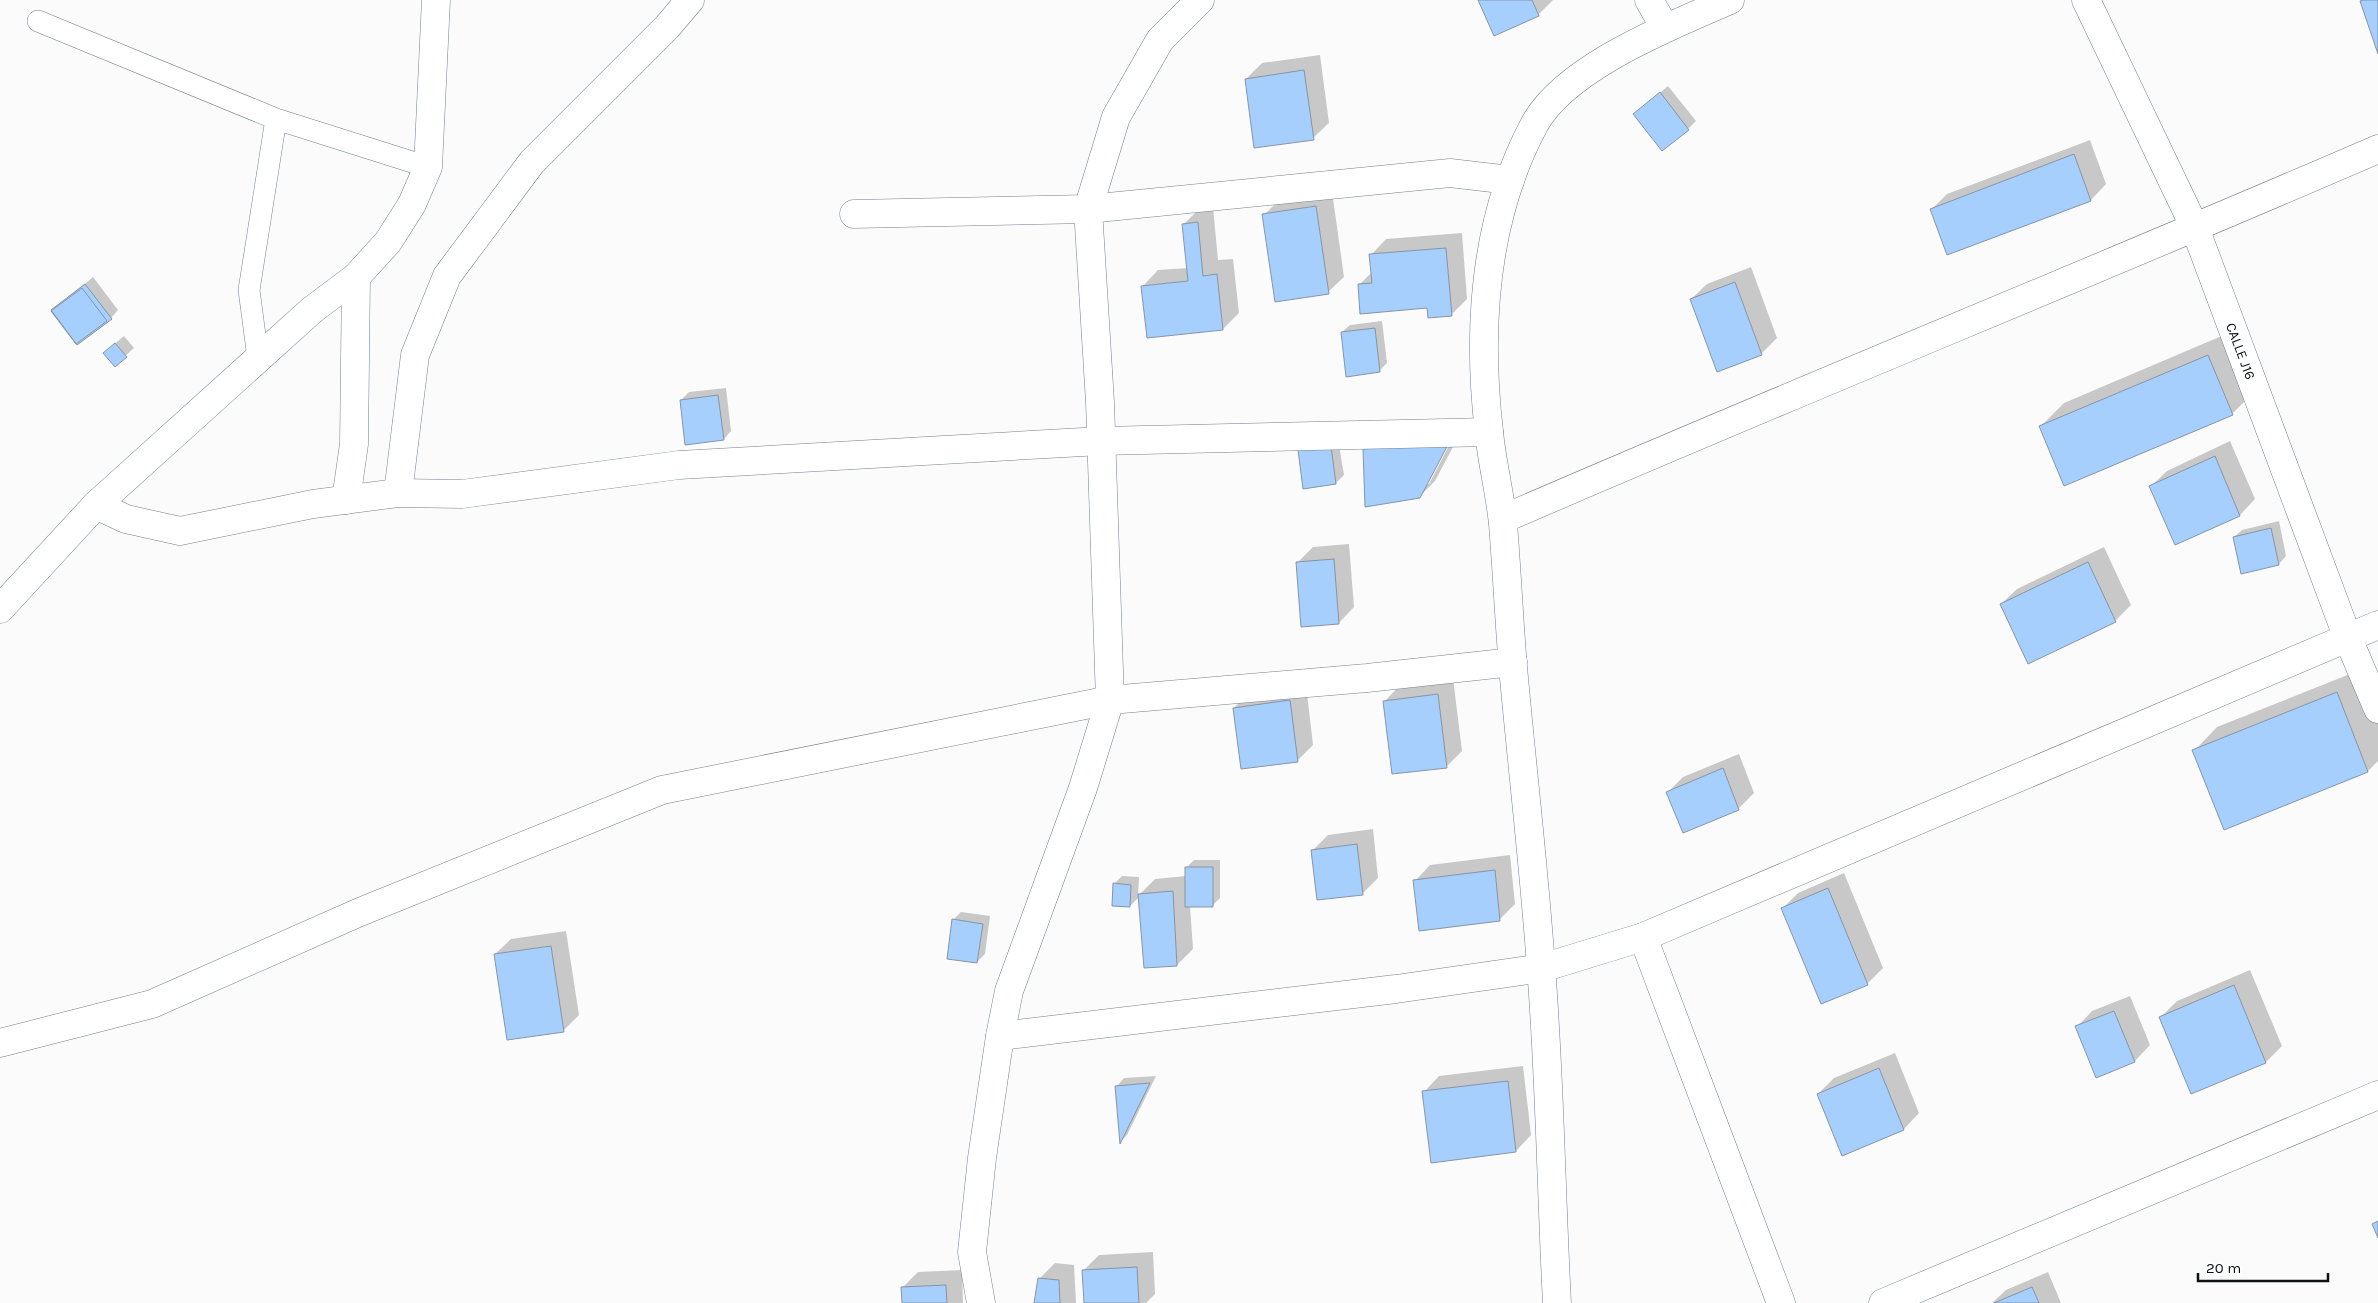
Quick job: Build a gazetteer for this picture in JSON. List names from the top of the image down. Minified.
{"streets":{"street":["CALLE J16"]},"scale_bar":"20 m"}
